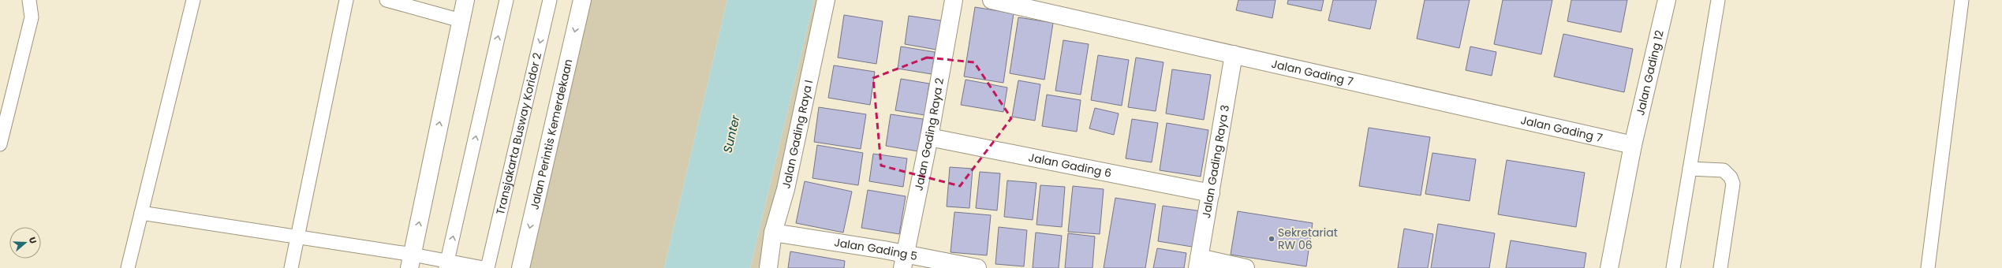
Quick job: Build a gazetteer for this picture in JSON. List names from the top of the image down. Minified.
{"streets":{"main road":["Jalan Gading 7","Jalan Gading 12","Jalan Perintis Kemerdekaan","Jalan Gading Raya I","Jalan Gading Raya 2","Jalan Gading Raya 3","Jalan Gading 6","Jalan Gading 5"],"lane":["Transjakarta Busway Koridor 2"]},"crossings":[["Jalan Gading 7","Jalan Gading 12"],["Jalan Gading 7","Jalan Gading Raya 3"],["Jalan Gading Raya I","Jalan Gading 5"],["Jalan Gading Raya 2","Jalan Gading 6"],["Jalan Gading Raya 2","Jalan Gading 5"],["Jalan Gading Raya 3","Jalan Gading 6"]],"water":["Sunter"],"places":["Sekretariat RW 06"],"north":"right"}
